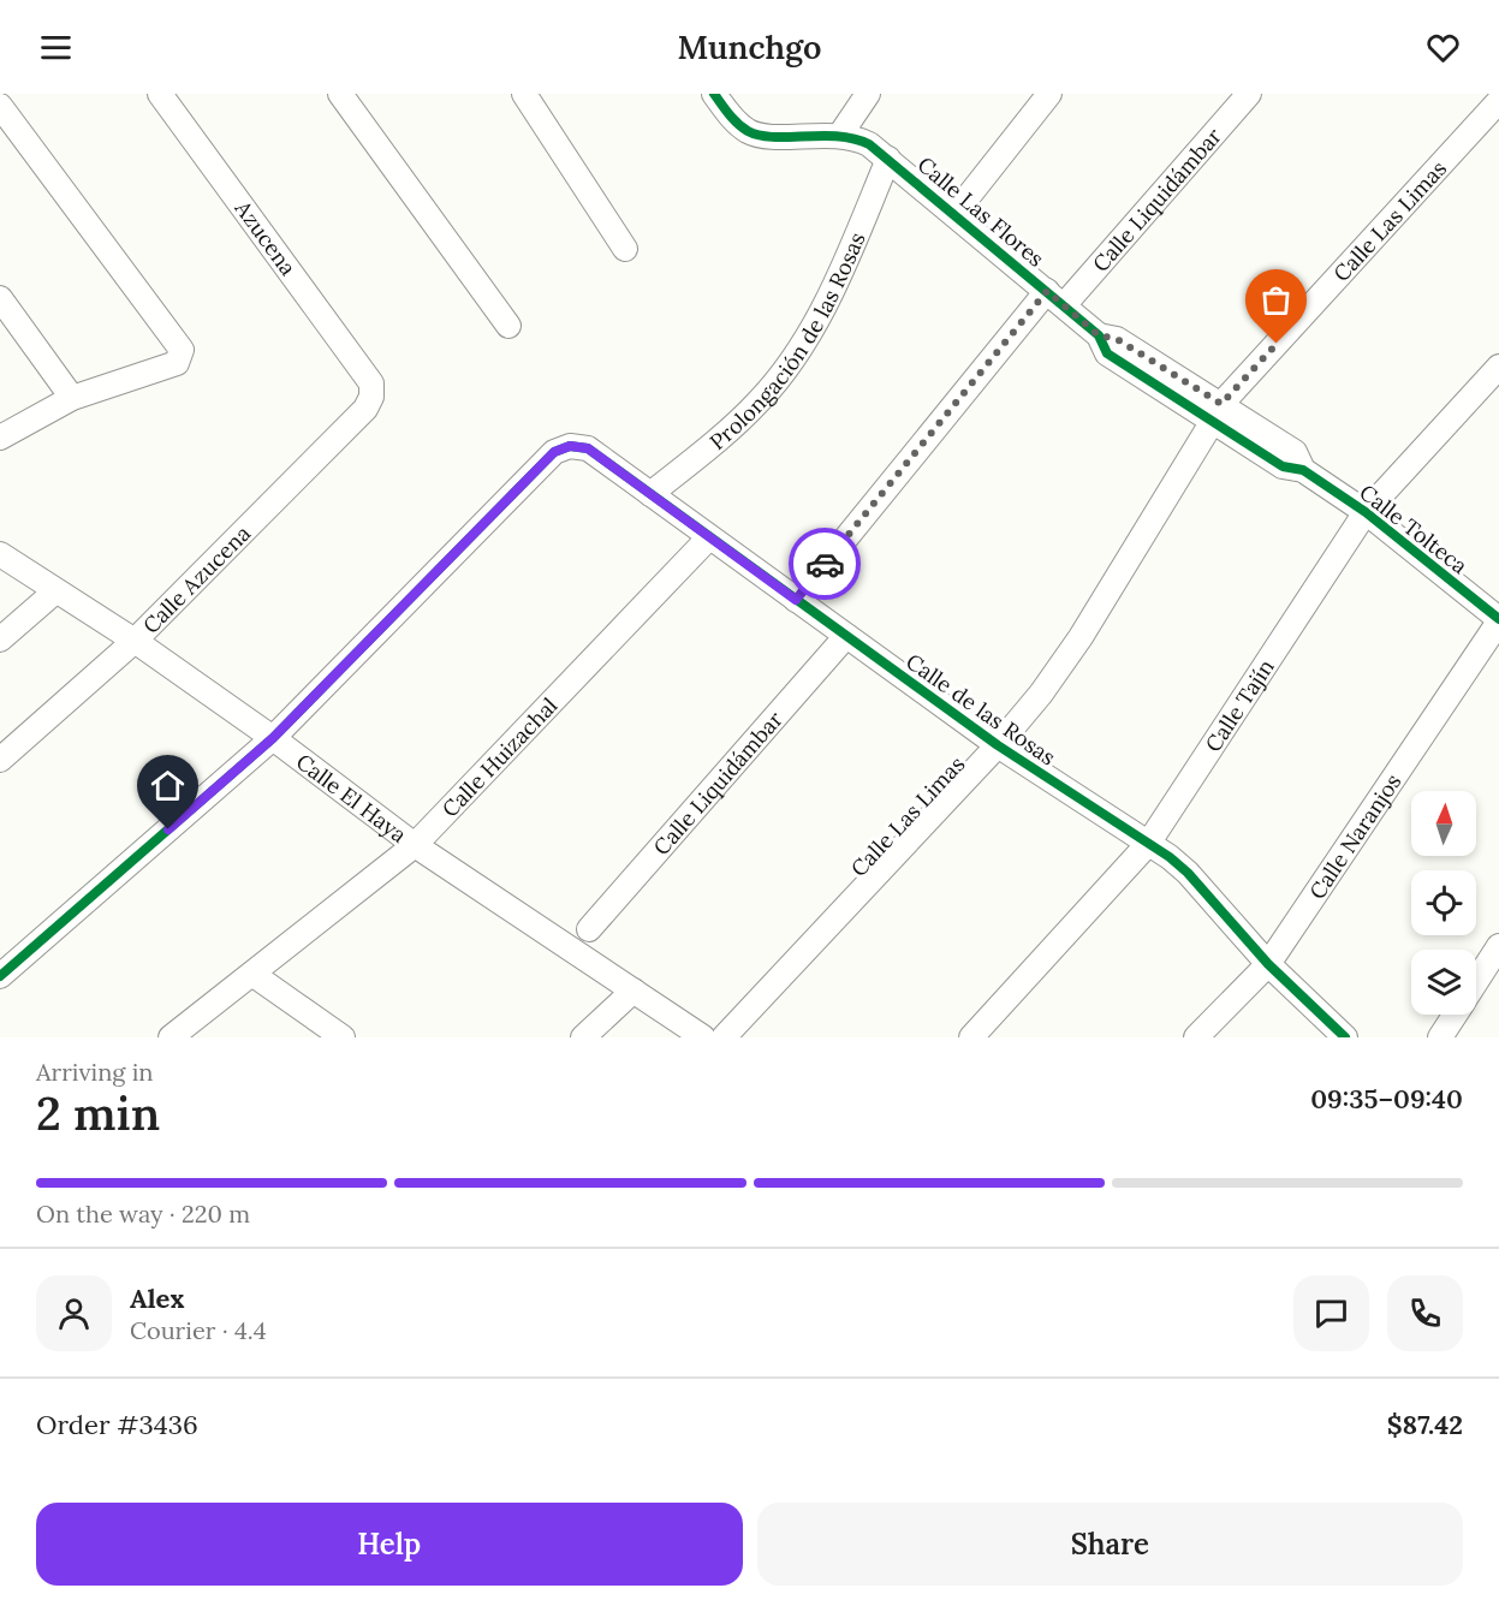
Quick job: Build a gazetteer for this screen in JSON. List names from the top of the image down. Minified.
{"streets":{"street":["Calle Liquidámbar","Calle Las Flores","Calle Las Limas","Azucena","Prolongación de las Rosas","Calle Tolteca","Calle Azucena","Calle Tajín","Calle de las Rosas","Calle Huizachal","Calle El Haya","Calle Naranjos"]},"crossings":[["Calle Liquidámbar","Calle Las Flores"],["Calle Liquidámbar","Calle de las Rosas"],["Calle Las Flores","Calle Las Limas"],["Calle Las Flores","Prolongación de las Rosas"],["Calle Las Flores","Calle Tolteca"],["Calle Las Limas","Calle de las Rosas"],["Azucena","Calle Azucena"],["Prolongación de las Rosas","Calle de las Rosas"],["Calle Tolteca","Calle Tajín"],["Calle Tolteca","Calle Naranjos"],["Calle Azucena","Calle El Haya"],["Calle Tajín","Calle de las Rosas"],["Calle de las Rosas","Calle Huizachal"],["Calle de las Rosas","Calle El Haya"],["Calle de las Rosas","Calle Naranjos"],["Calle Huizachal","Calle El Haya"]],"north":"top","page":{"header":"Munchgo","heading":["2 min","Arriving in","09:35–09:40"],"panel":["Alex","Courier · 4.4","Order #3436","$87.42"],"bar":"On the way · 220 m","buttons":["Help","Share"]}}
